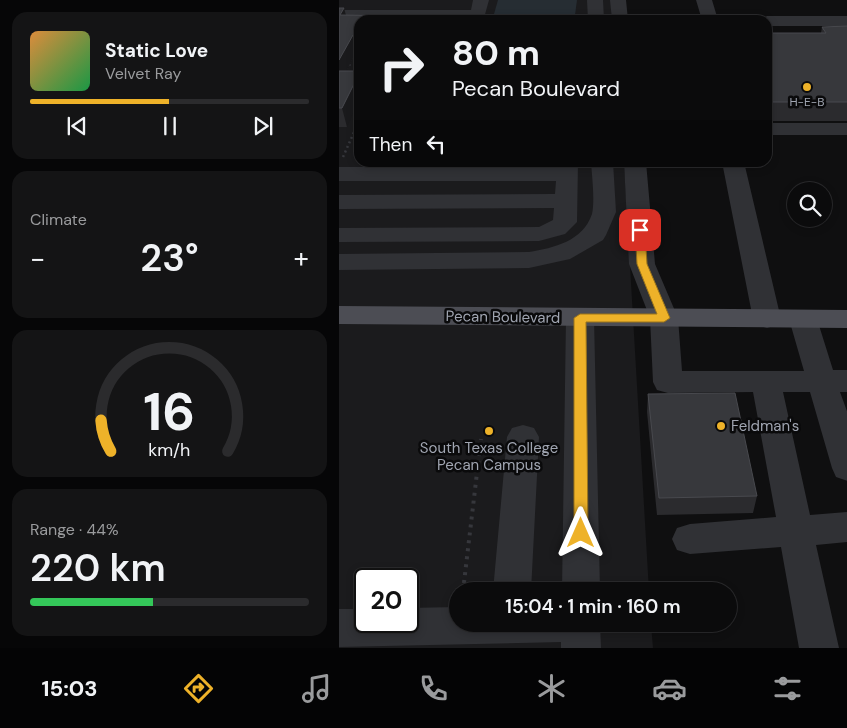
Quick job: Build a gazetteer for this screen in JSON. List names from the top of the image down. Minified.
{"streets":{"main road":["Pecan Boulevard"]},"places":["H-E-B","Feldman's","South Texas College Pecan Campus"],"page":{"turn":["80 m","Pecan Boulevard"],"song":["Static Love","Velvet Ray"],"then":"Then","tile":["Climate",["Range · 44%","220 km"]],"heat":["−","23°","+"],"limit":"20","trip":"15:04 · 1 min · 160 m","tabs":"15:03","gauge":["16","km/h"]}}
